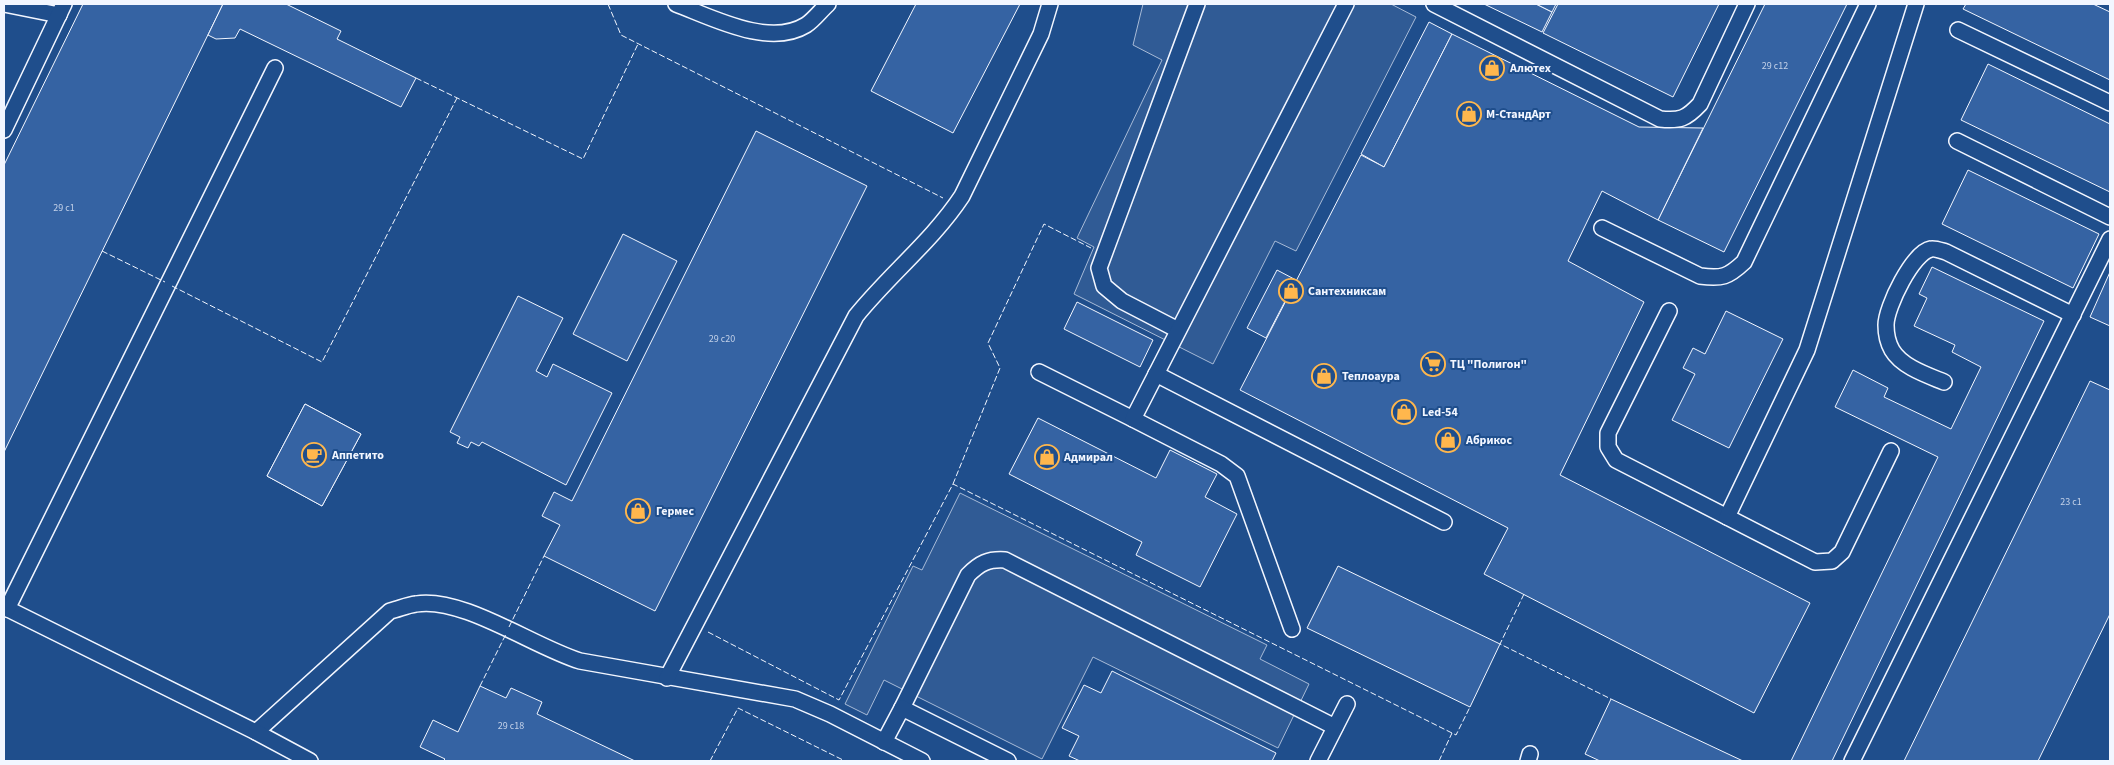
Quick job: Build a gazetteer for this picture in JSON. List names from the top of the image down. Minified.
{"places":{"shop":["Алютех","М-СтандАрт","Сантехниксам","Теплоаура","Led-54","Абрикос","Адмирал","Гермес"],"supermarket":["ТЦ \"Полигон\""],"cafe":["Аппетито"]},"house_numbers":["29 с12","29 с1","29 с20","23 с1","29 с18"]}
